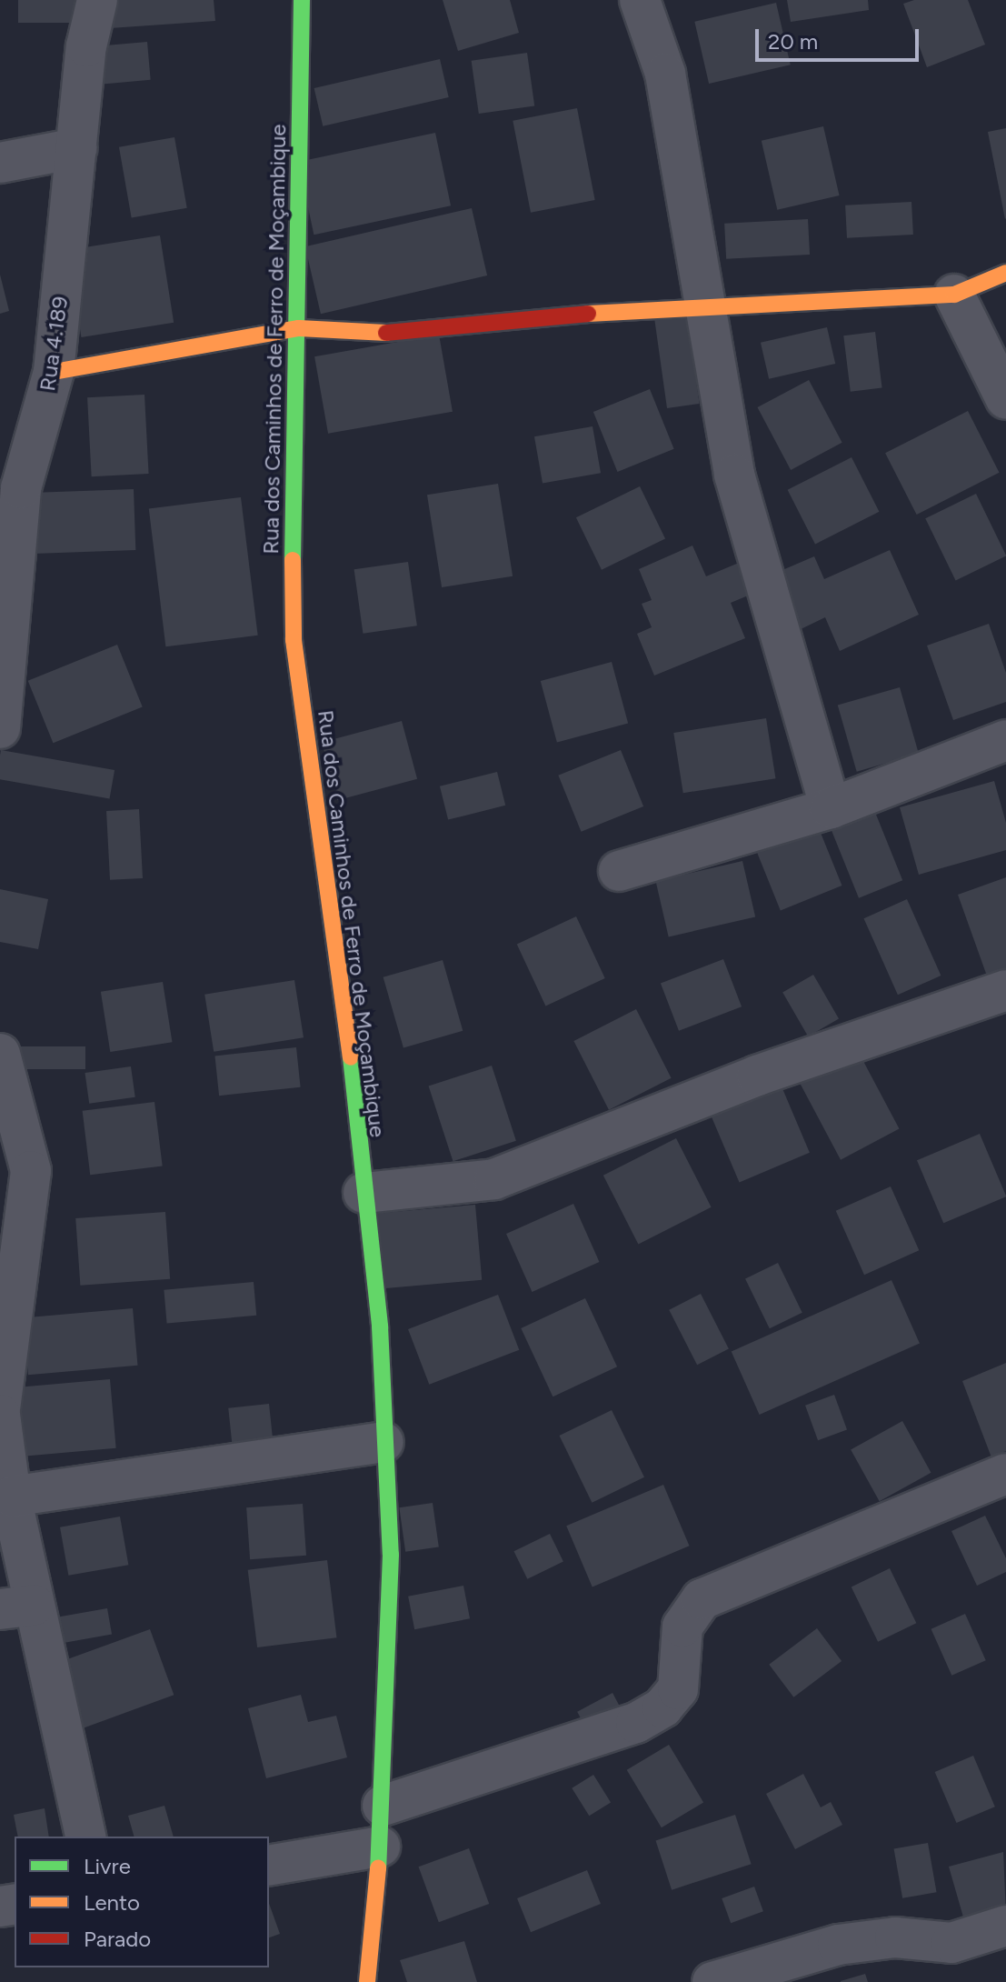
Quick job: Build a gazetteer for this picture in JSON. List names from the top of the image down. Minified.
{"streets":{"street":["Rua dos Caminhos de Ferro de Moçambique","Rua 4.189"]},"legend":["Livre","Lento","Parado"],"scale_bar":"20 m"}
